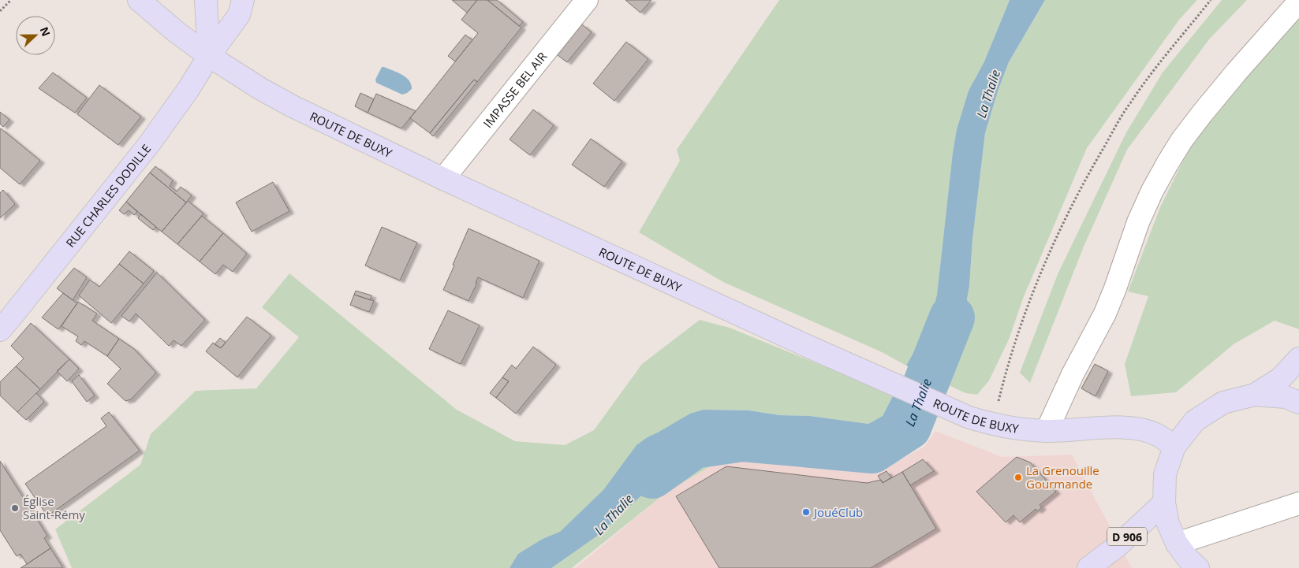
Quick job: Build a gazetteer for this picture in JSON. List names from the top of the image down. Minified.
{"streets":{"main road":["ROUTE DE BUXY","RUE CHARLES DODILLE","D 906"],"street":["IMPASSE BEL AIR"]},"crossings":[["IMPASSE BEL AIR","ROUTE DE BUXY"],["ROUTE DE BUXY","RUE CHARLES DODILLE"]],"water":["La Thalie"],"places":["La Grenouille Gourmande","Église Saint-Rémy","JouéClub"],"north":"right"}
